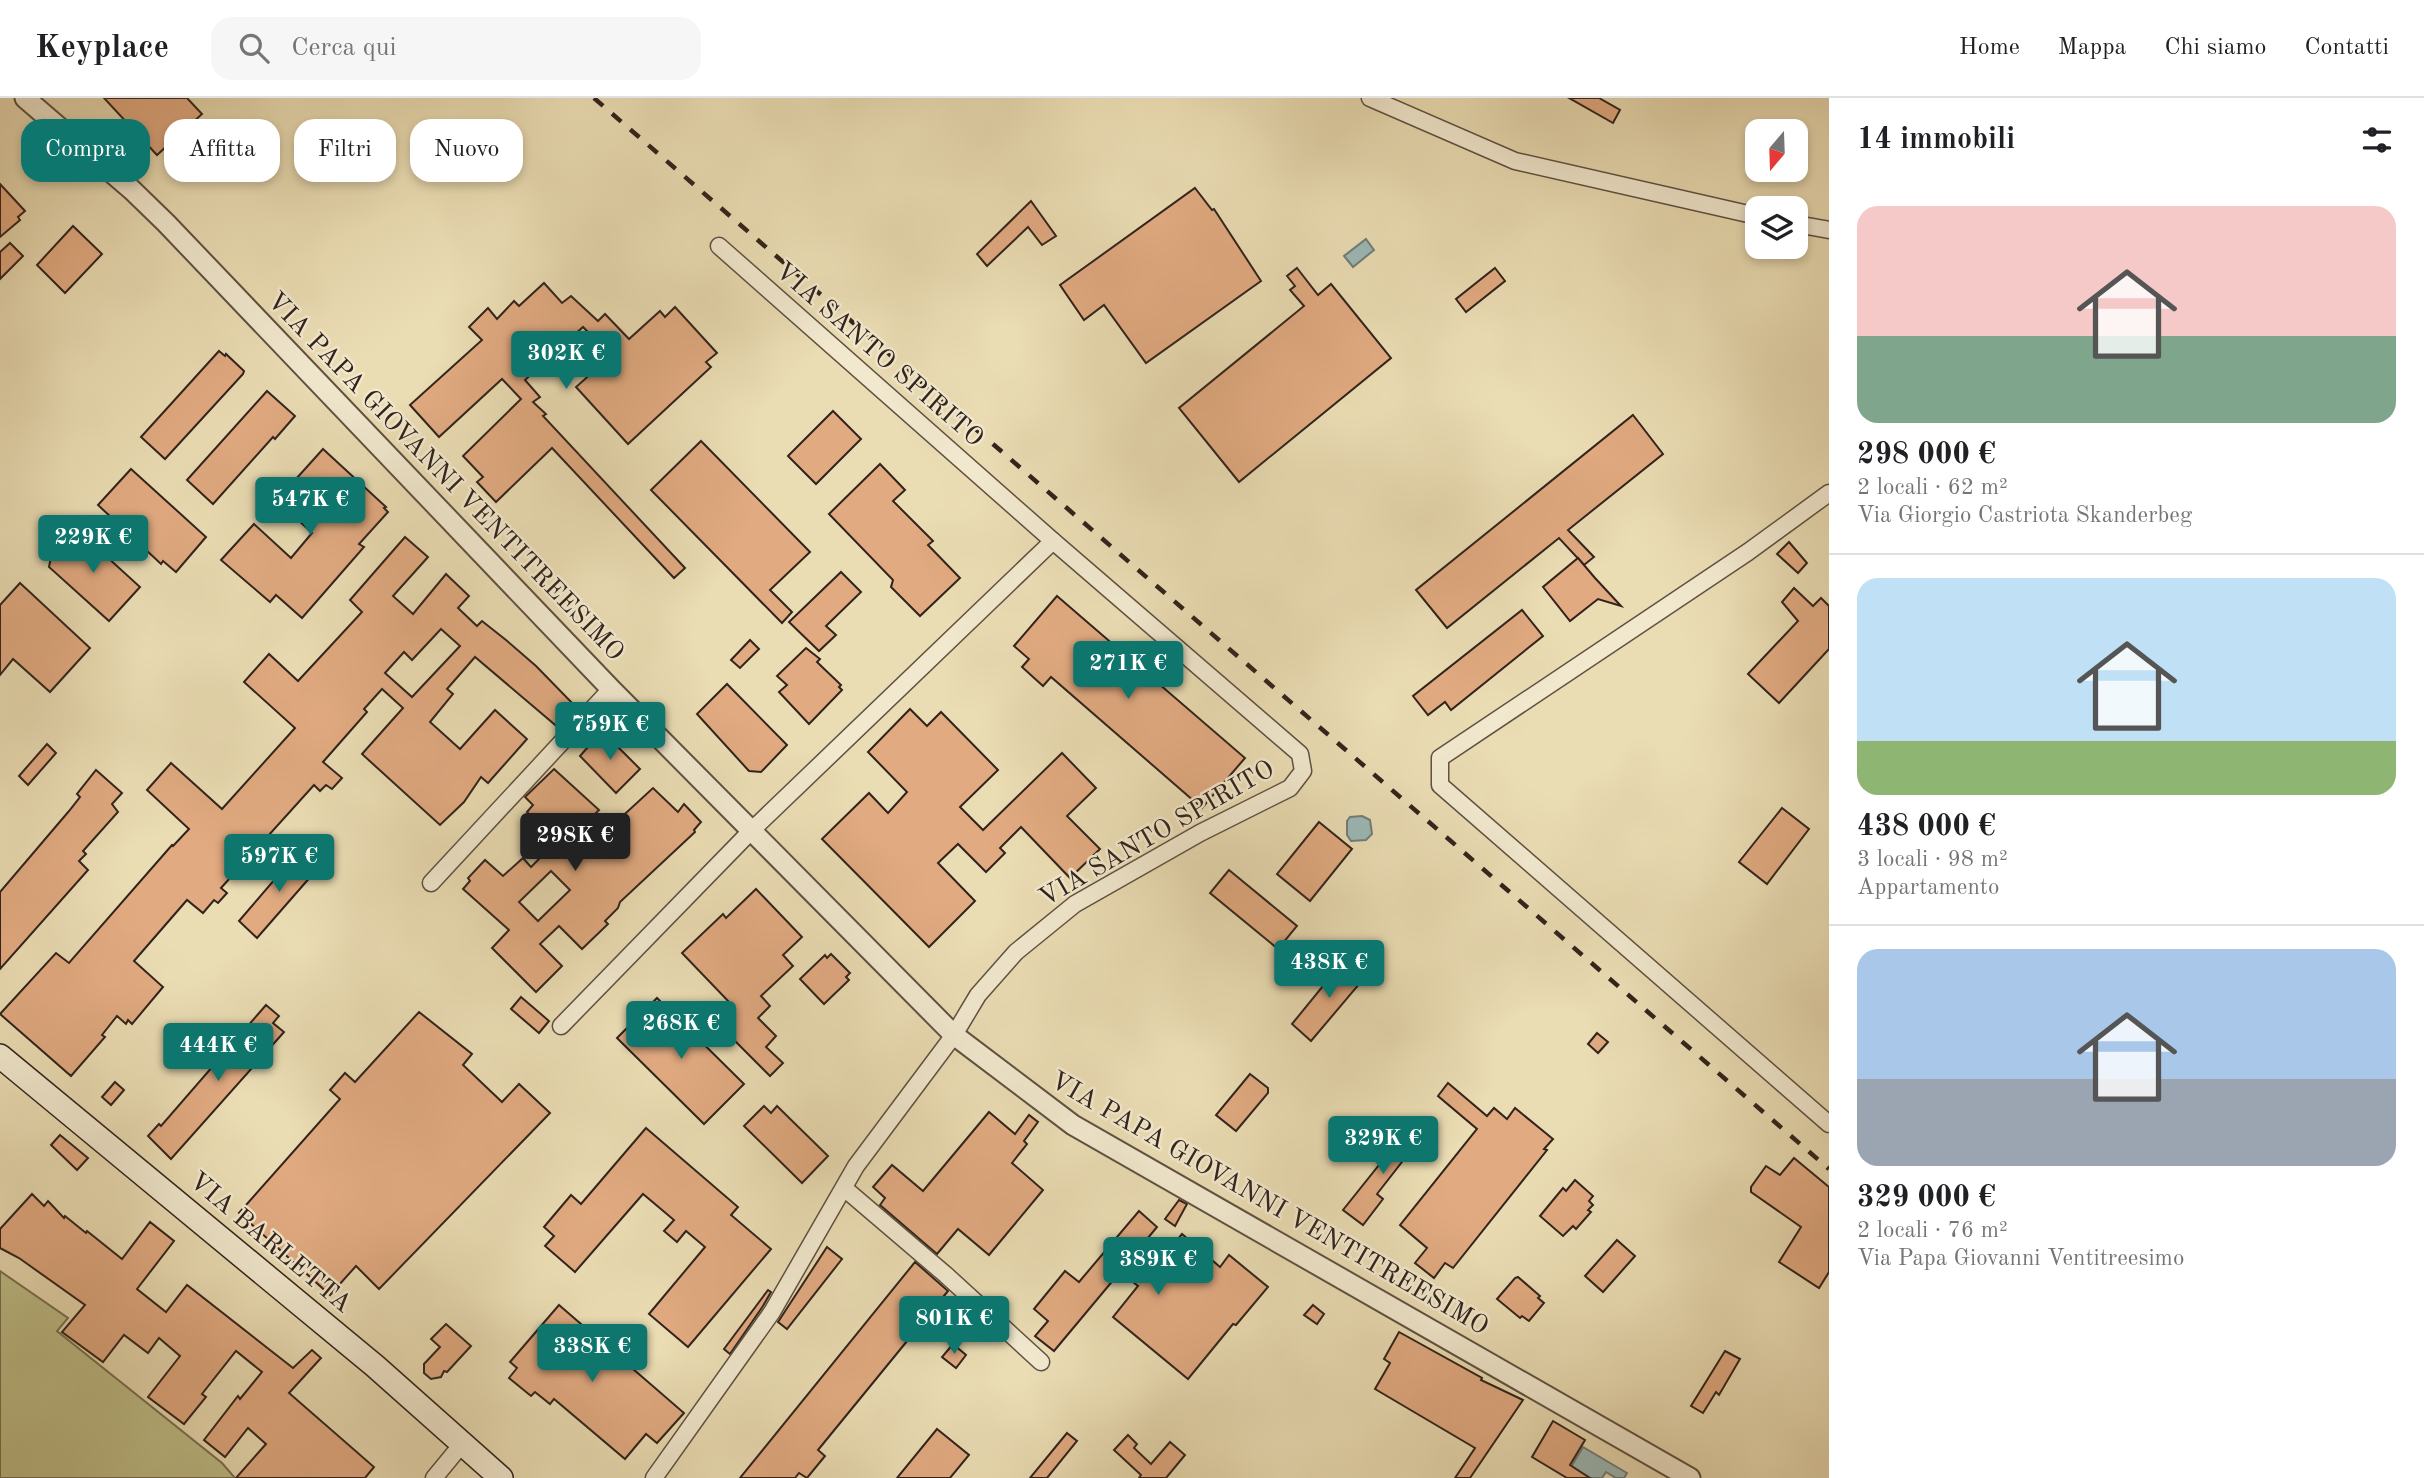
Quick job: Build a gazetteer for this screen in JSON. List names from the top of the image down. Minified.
{"streets":{"main road":["VIA BARLETTA"],"street":["VIA SANTO SPIRITO","VIA PAPA GIOVANNI VENTITREESIMO"]},"crossings":[["VIA SANTO SPIRITO","VIA PAPA GIOVANNI VENTITREESIMO"]],"north":"bottom","page":{"header":"Keyplace","search":"Cerca qui","nav":["Home","Mappa","Chi siamo","Contatti"],"heading":"14 immobili","chip":["Compra","Affitta","Filtri","Nuovo"],"list":[{"name":"298 000 €","note":"2 locali · 62 m² · Via Giorgio Castriota Skanderbeg"},{"name":"438 000 €","note":"3 locali · 98 m² · Appartamento"},{"name":"329 000 €","note":"2 locali · 76 m² · Via Papa Giovanni Ventitreesimo"}],"price":["302K €","547K €","229K €","271K €","759K €","298K €","597K €","438K €","268K €","444K €","329K €","389K €","801K €","338K €"]}}
